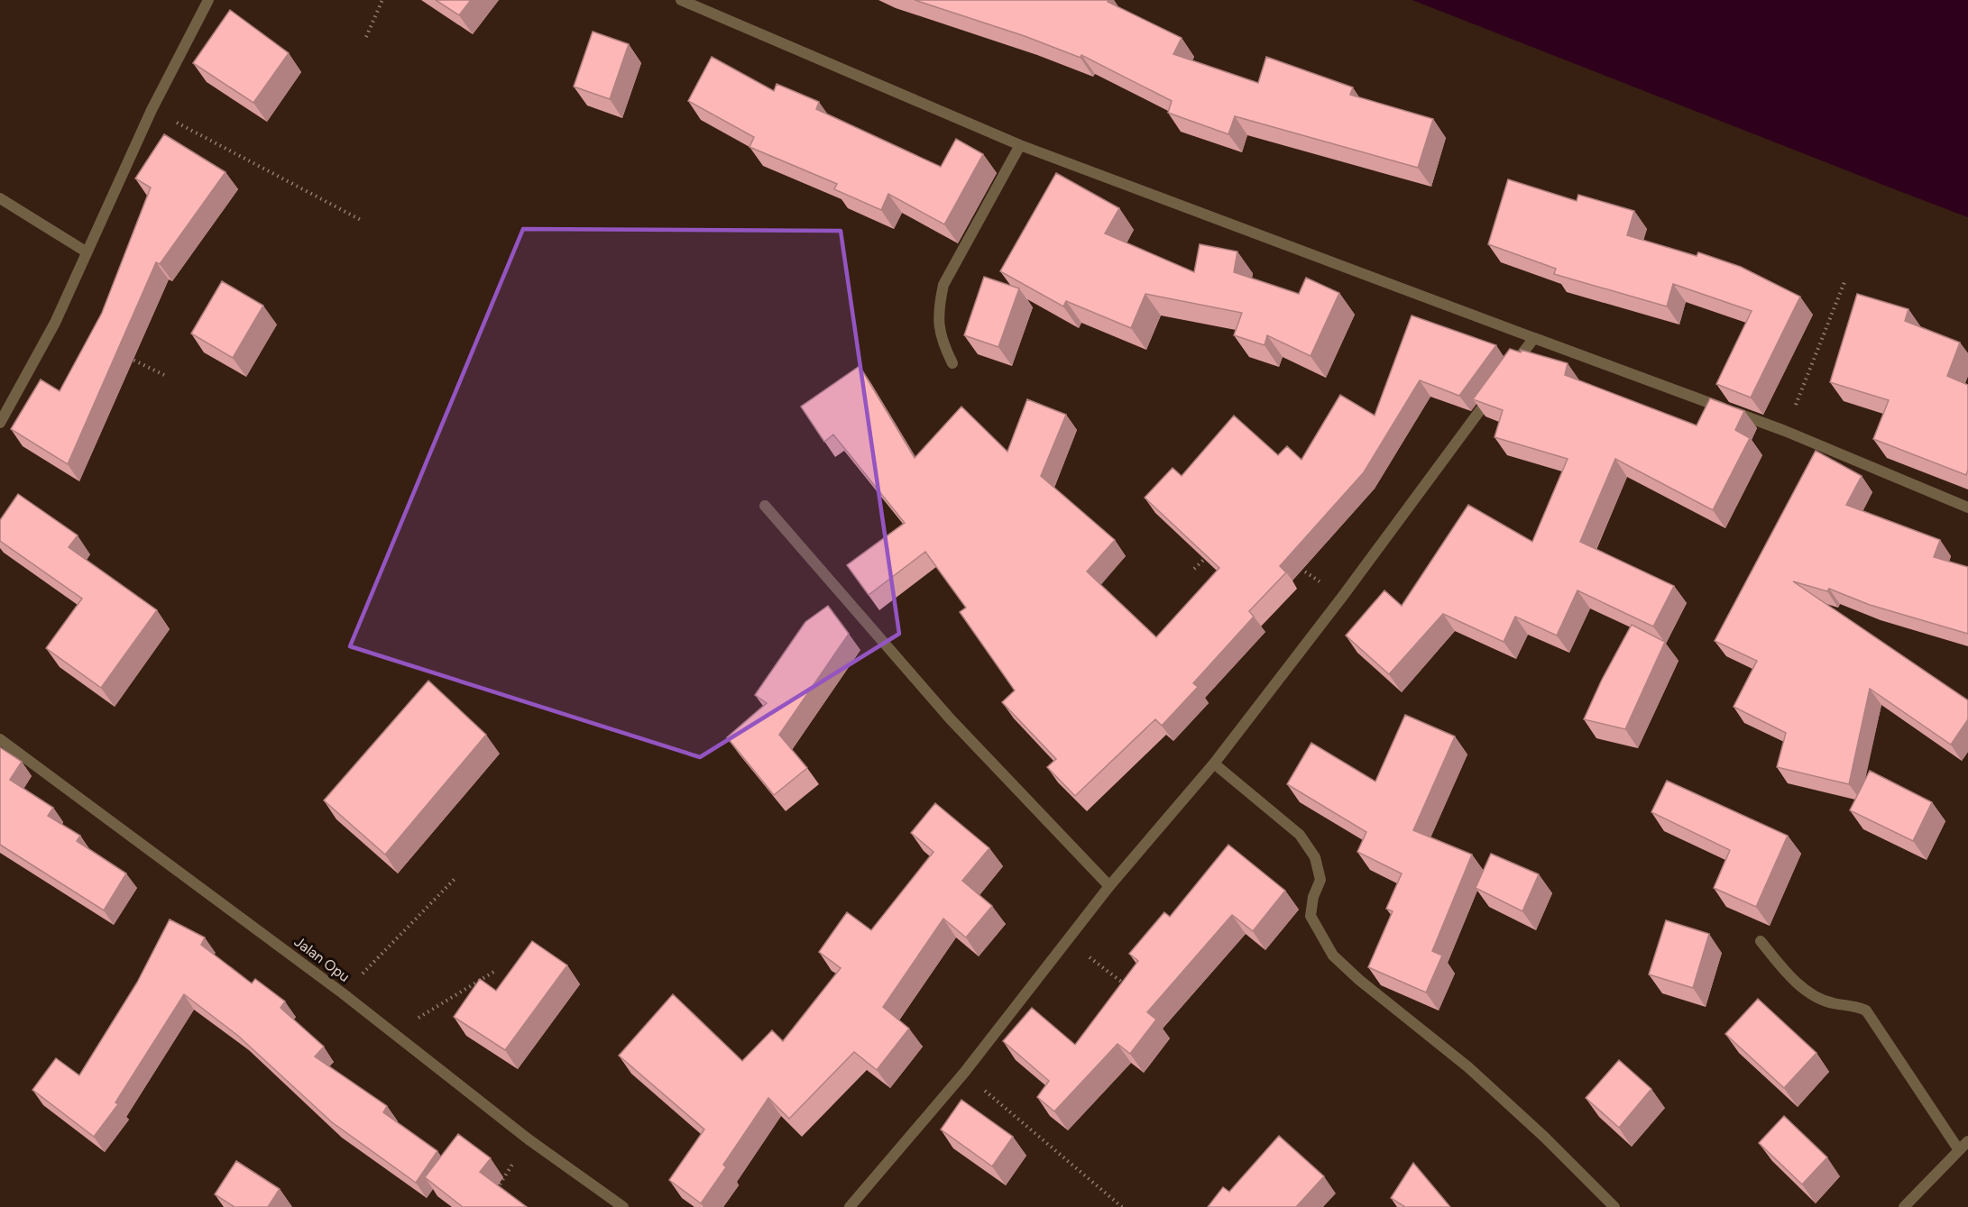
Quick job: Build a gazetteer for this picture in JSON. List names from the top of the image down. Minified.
{"streets":{"street":["Jalan Opu"]}}
